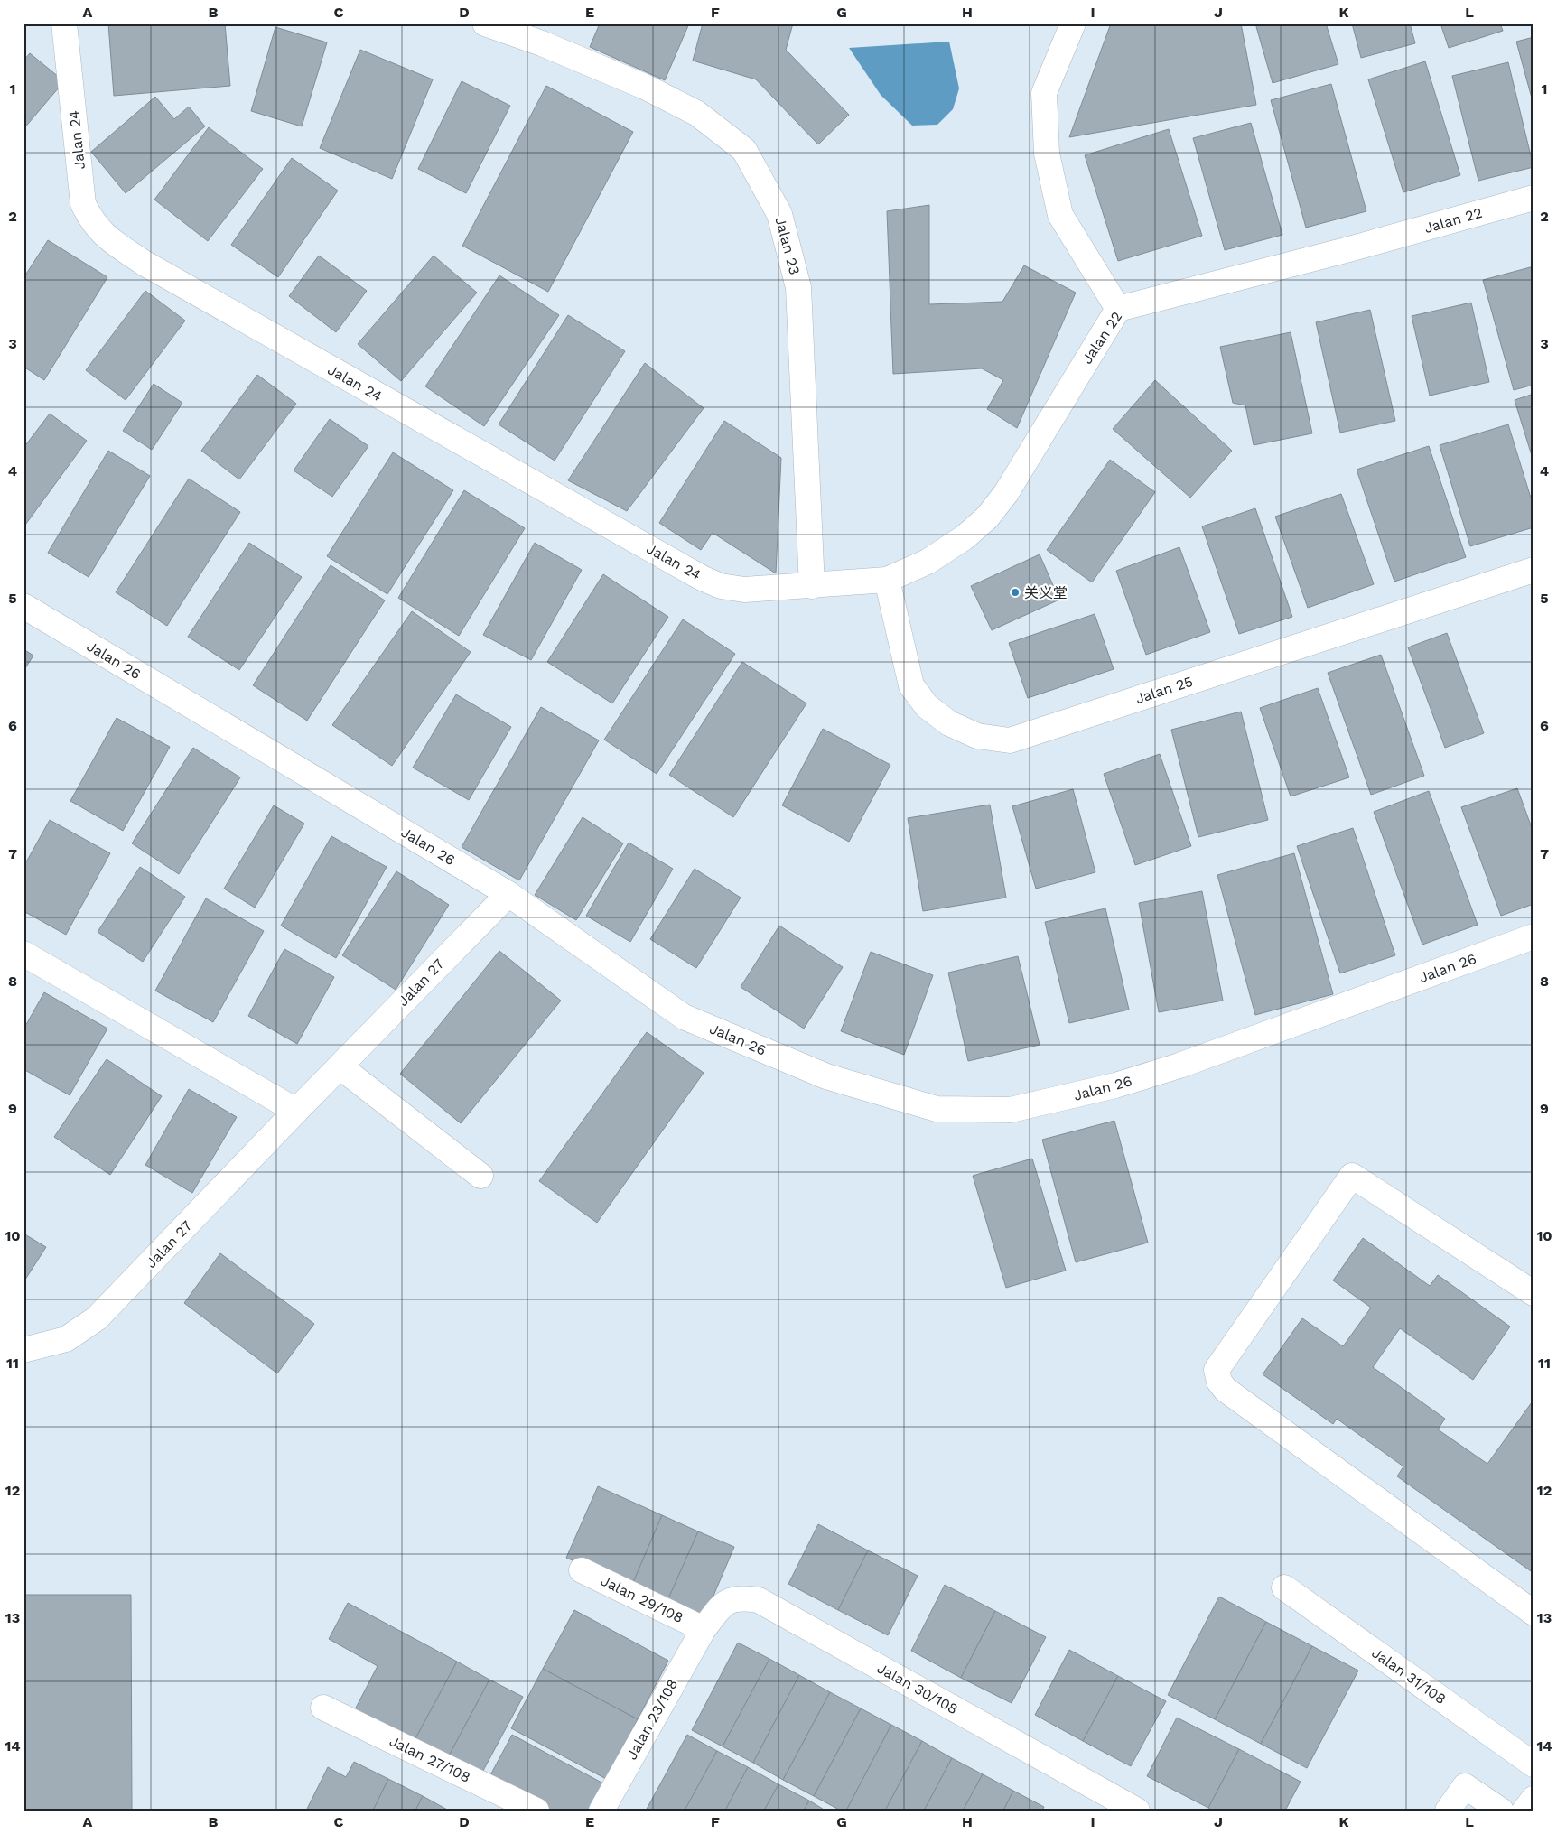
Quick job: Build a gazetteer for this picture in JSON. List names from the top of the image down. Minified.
{"streets":{"street":["Jalan 24","Jalan 22","Jalan 23","Jalan 26","Jalan 25","Jalan 27","Jalan 29/108","Jalan 31/108","Jalan 30/108","Jalan 23/108","Jalan 27/108"]},"crossings":[["Jalan 24","Jalan 22"],["Jalan 24","Jalan 23"],["Jalan 22","Jalan 23"],["Jalan 22","Jalan 25"],["Jalan 26","Jalan 27"],["Jalan 29/108","Jalan 30/108"],["Jalan 29/108","Jalan 23/108"],["Jalan 30/108","Jalan 23/108"]],"places":["关义堂"],"grid":{"columns":["A","B","C","D","E","F","G","H","I","J","K","L"],"rows":["1","2","3","4","5","6","7","8","9","10","11","12","13","14"]}}
